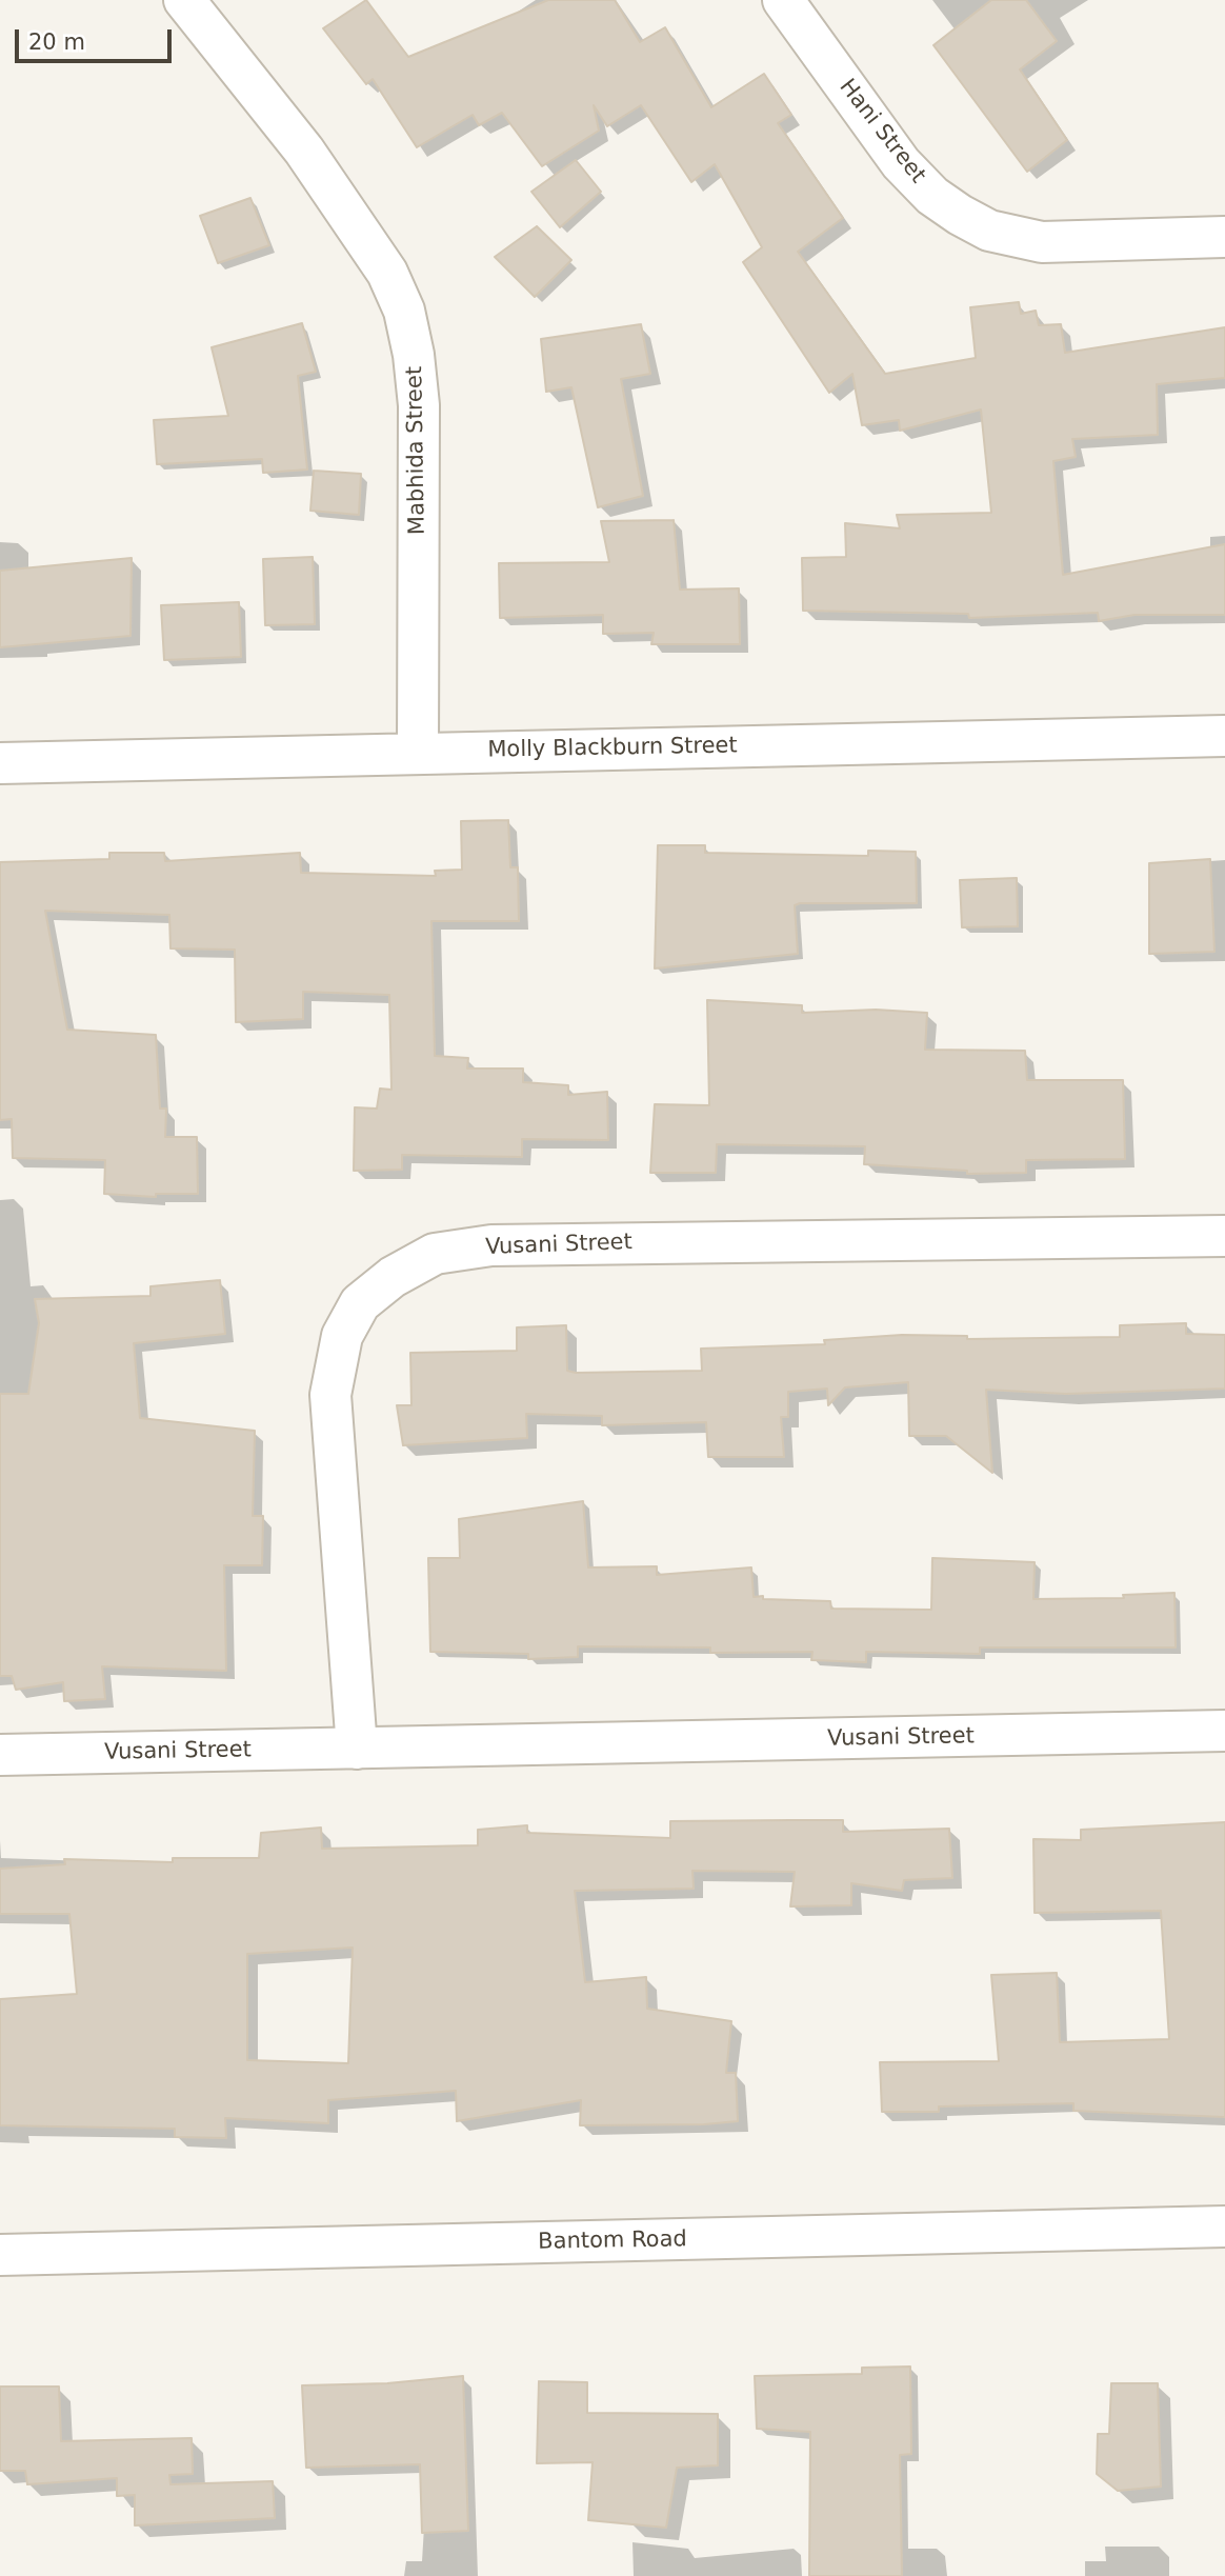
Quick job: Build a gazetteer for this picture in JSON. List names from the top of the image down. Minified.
{"streets":{"street":["Hani Street","Mabhida Street","Molly Blackburn Street","Vusani Street","Bantom Road"]},"crossings":[["Mabhida Street","Molly Blackburn Street"]],"scale_bar":"20 m"}
